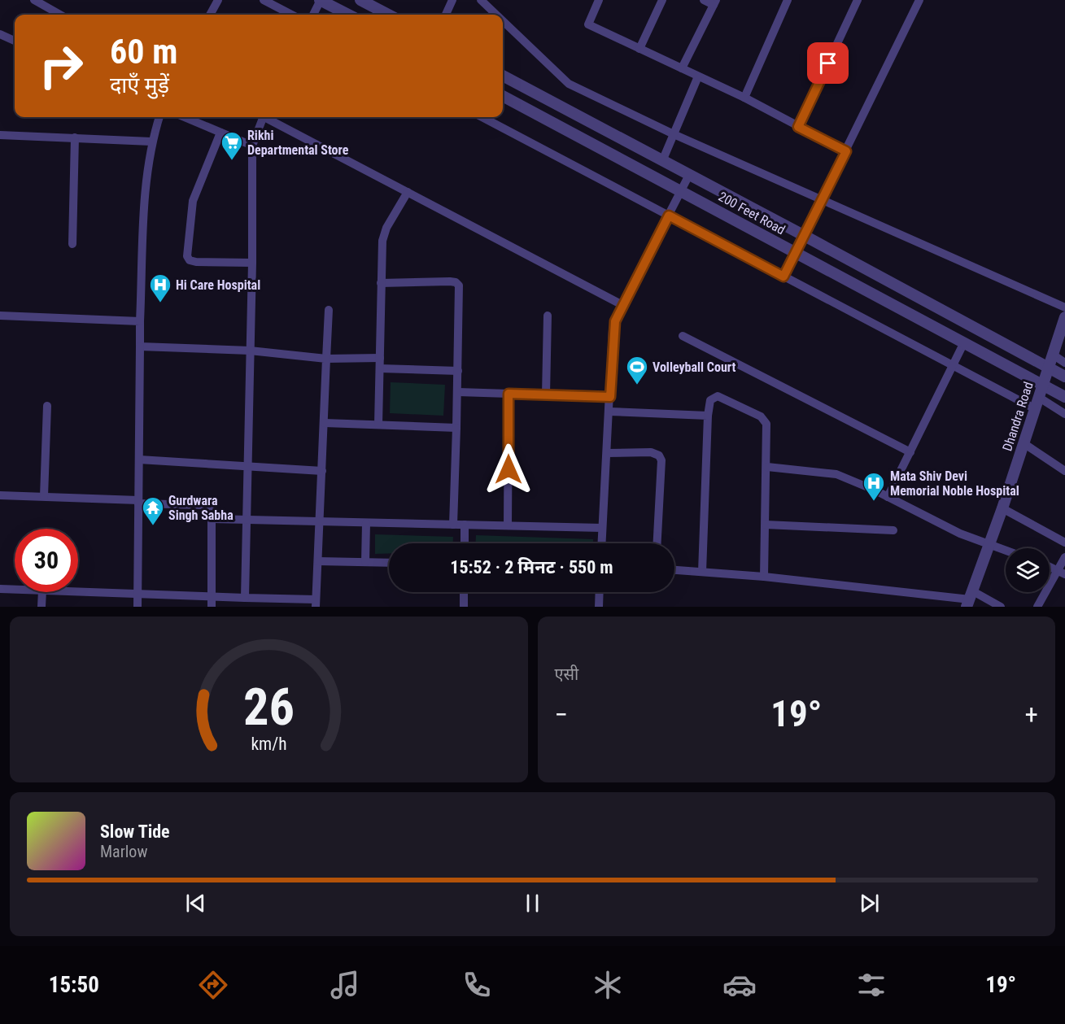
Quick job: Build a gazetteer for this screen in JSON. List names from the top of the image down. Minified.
{"streets":{"street":["200 Feet Road","Dhandra Road"]},"crossings":[["200 Feet Road","Dhandra Road"]],"places":{"supermarket":["Rikhi Departmental Store"],"hospital":["Hi Care Hospital","Mata Shiv Devi Memorial Noble Hospital"],"sports":["Volleyball Court"],"temple":["Gurdwara Singh Sabha"]},"page":{"turn":["60 m","दाएँ मुड़ें"],"limit":"30","trip":"15:52 · 2 मिनट · 550 m","tile":"एसी","heat":["−","19°","+"],"song":["Slow Tide","Marlow"],"tabs":["15:50","19°"],"gauge":["26","km/h"]}}
